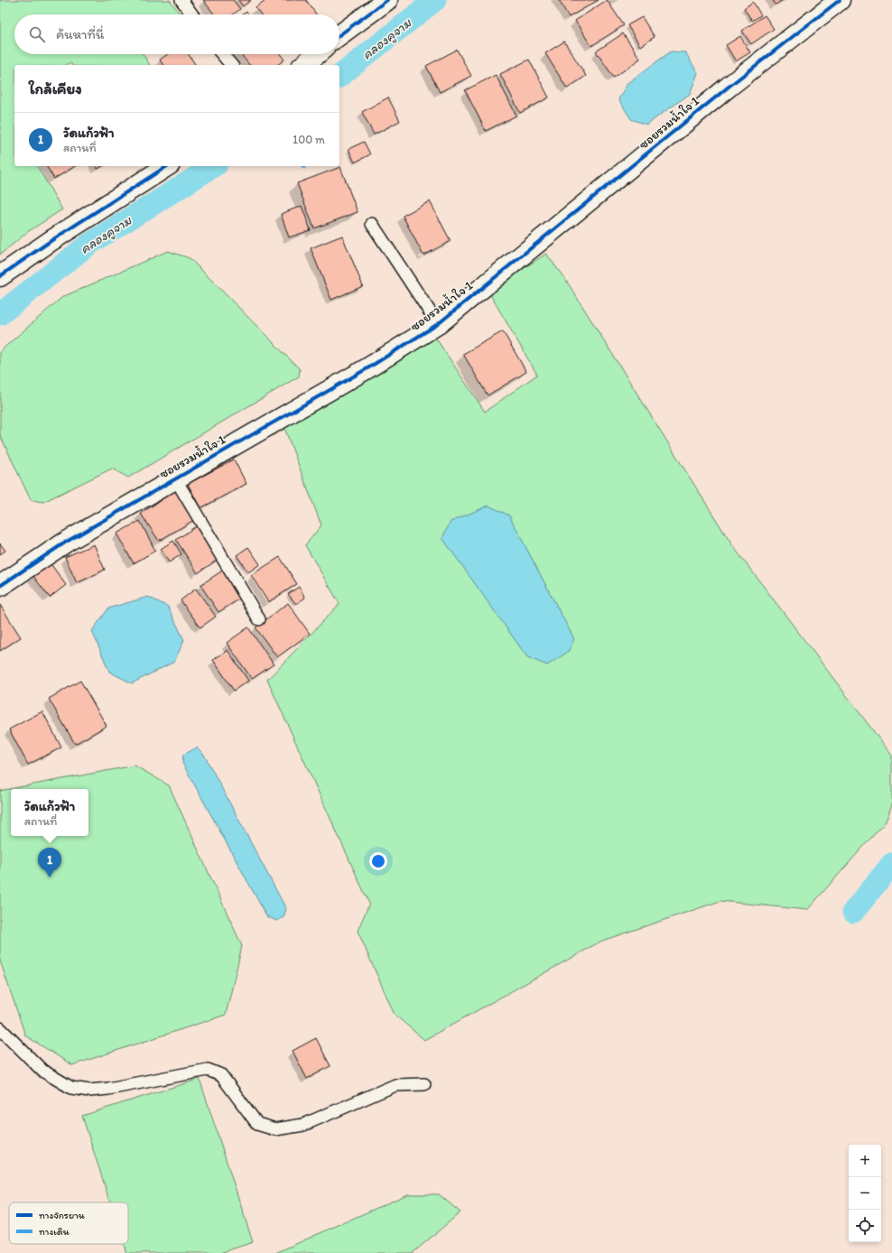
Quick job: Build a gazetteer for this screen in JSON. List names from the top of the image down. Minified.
{"streets":{"street":["ซอยรวมน้ำใจ 1"]},"water":["คลองคูจาม"],"legend":["ทางจักรยาน","ทางเดิน"],"page":{"search":"ค้นหาที่นี่","heading":"ใกล้เคียง","list":[{"mark":"1","name":"วัดแก้วฟ้า","note":"สถานที่","value":"100 m"}],"popup":["วัดแก้วฟ้า","สถานที่"],"pins":"1","map_buttons":["+","−"]}}
